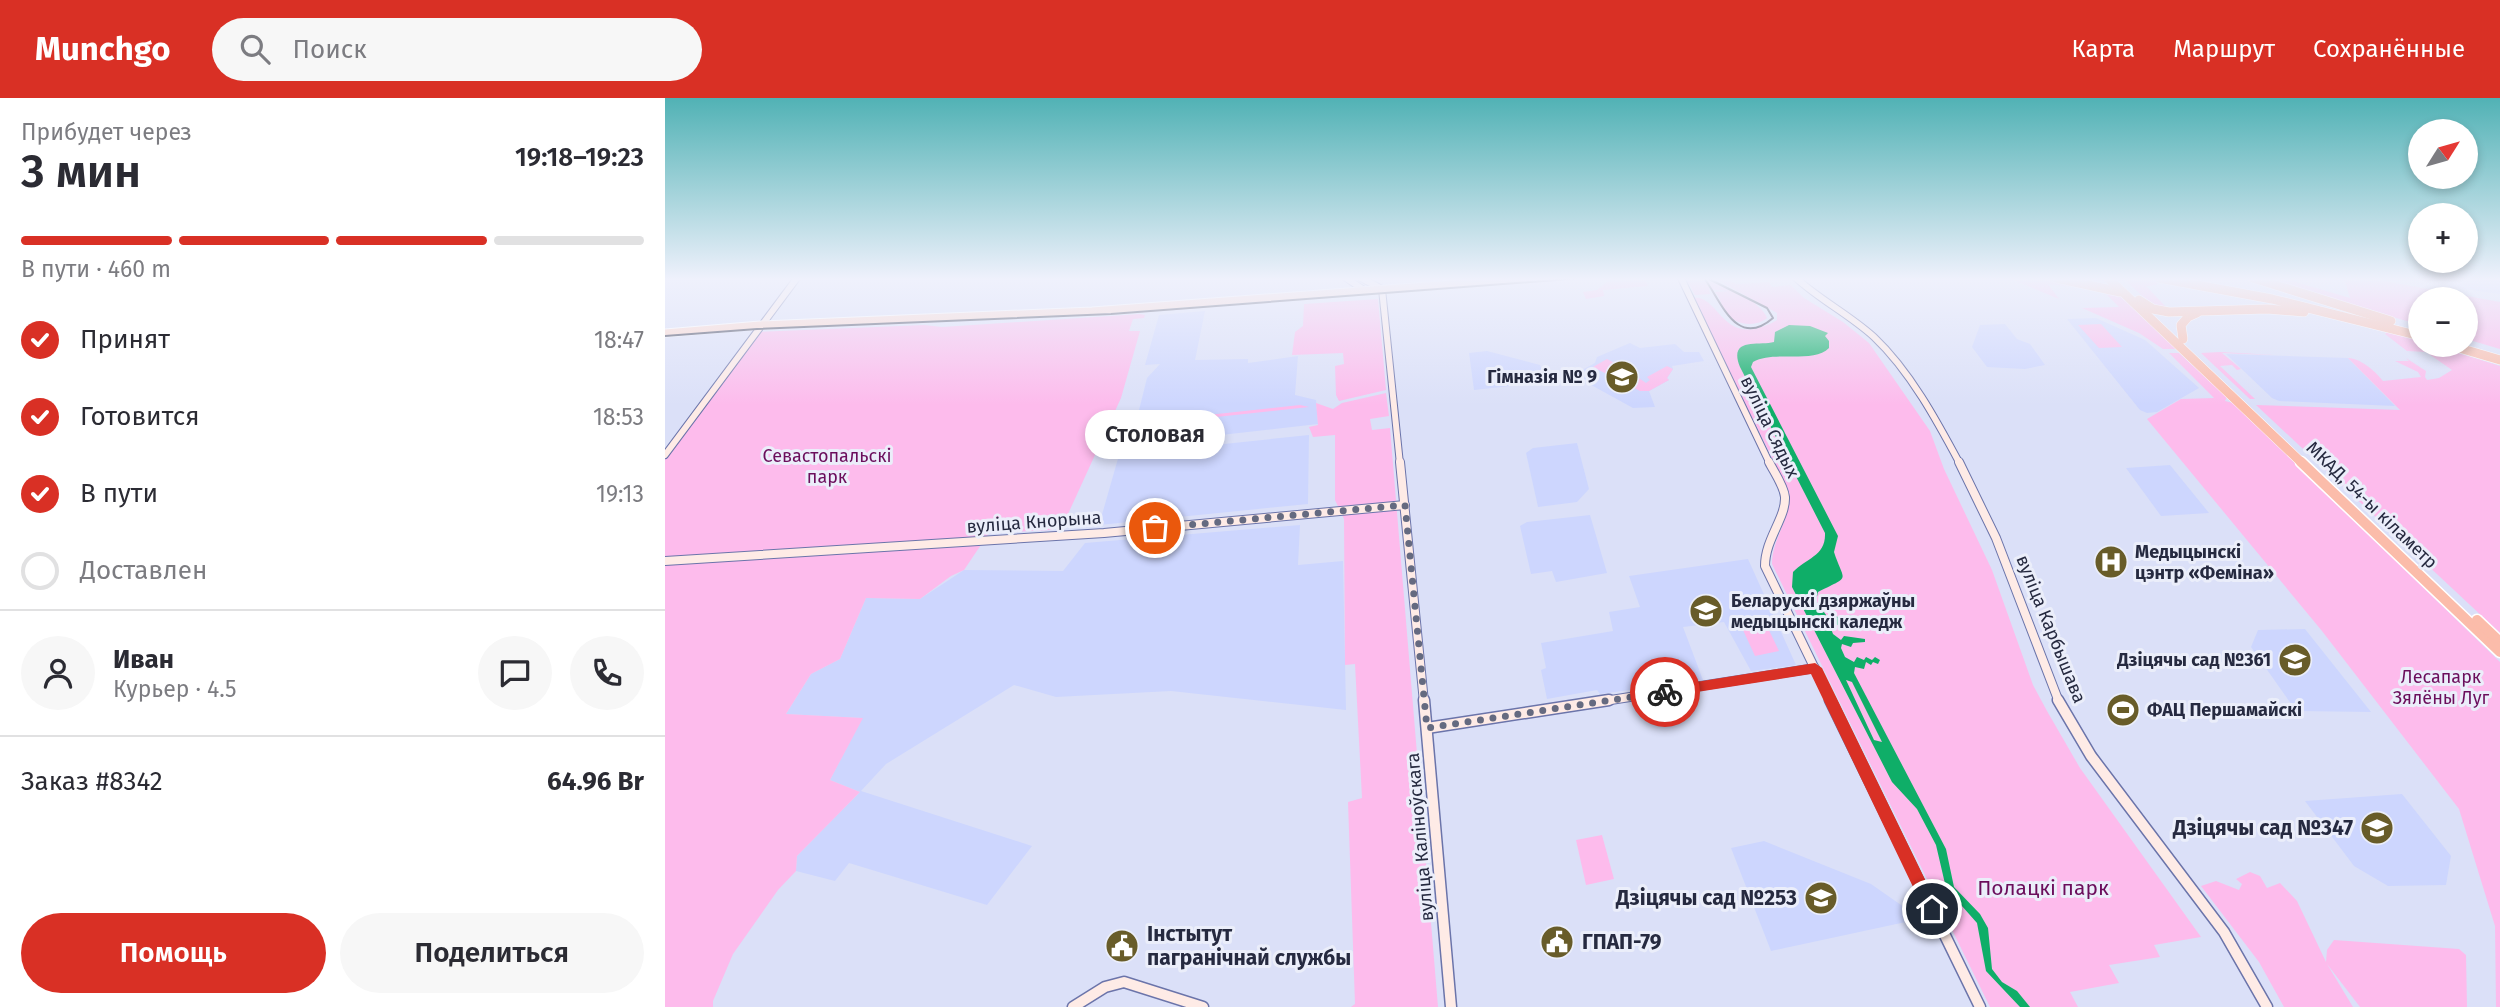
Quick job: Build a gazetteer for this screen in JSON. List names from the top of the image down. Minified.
{"streets":{"highway":["МКАД, 54-ы кіламетр"],"main road":["вуліца Сядых","вуліца Кнорына","вуліца Карбышава","вуліца Каліноўскага"]},"crossings":[["вуліца Кнорына","вуліца Каліноўскага"]],"parks":["Севастопальскі парк","Лесапарк Зялёны Луг","Полацкі парк"],"places":{"school or university":["Гімназія № 9","Беларускі дзяржаўны медыцынскі каледж","Дзіцячы сад №361","Дзіцячы сад №347","Дзіцячы сад №253"],"other":["Столовая"],"hospital":["Медыцынскі цэнтр «Феміна»"],"sports":["ФАЦ Першамайскі"],"public building":["ГПАП-79","Інстытут пагранічнай службы"]},"north":"top right","page":{"header":"Munchgo","search":"Поиск","nav":["Карта","Маршрут","Сохранённые"],"heading":["3 мин","Прибудет через","19:18–19:23"],"panel":["Иван","Курьер · 4.5","Заказ #8342","64.96 Br"],"map_buttons":["+","−"],"bar":"В пути · 460 m","list":[["Принят","18:47"],["Готовится","18:53"],["В пути","19:13"],"Доставлен"],"bubble":"Столовая","buttons":["Помощь","Поделиться"]}}
